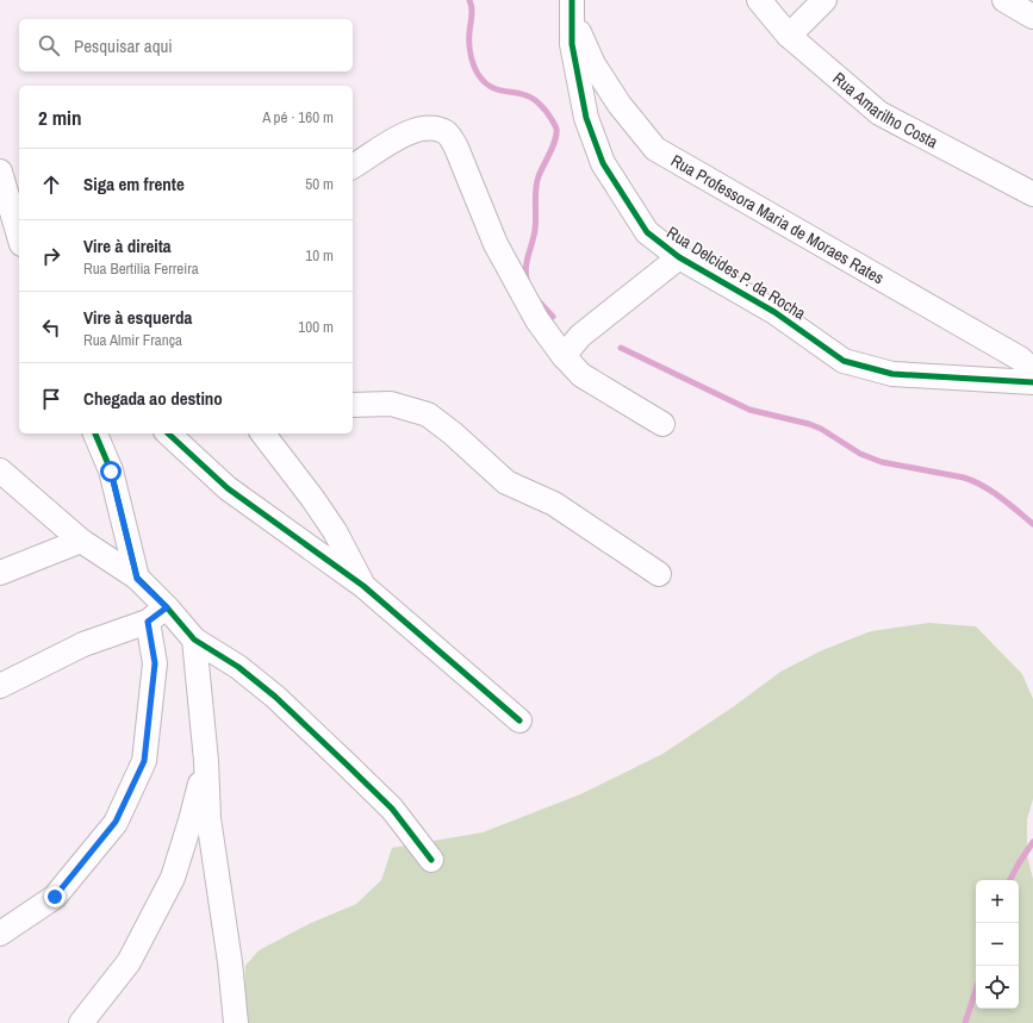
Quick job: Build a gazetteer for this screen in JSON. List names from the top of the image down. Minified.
{"streets":{"street":["Rua Amarilho Costa","Rua Professora Maria de Moraes Rates","Rua Delcides P. da Rocha"]},"crossings":[["Rua Professora Maria de Moraes Rates","Rua Delcides P. da Rocha"]],"page":{"search":"Pesquisar aqui","heading":["2 min","A pé · 160 m"],"list":[["Siga em frente","50 m"],["Vire à direita","Rua Bertília Ferreira","10 m"],["Vire à esquerda","Rua Almir França","100 m"],"Chegada ao destino"],"map_buttons":["+","−"]}}
